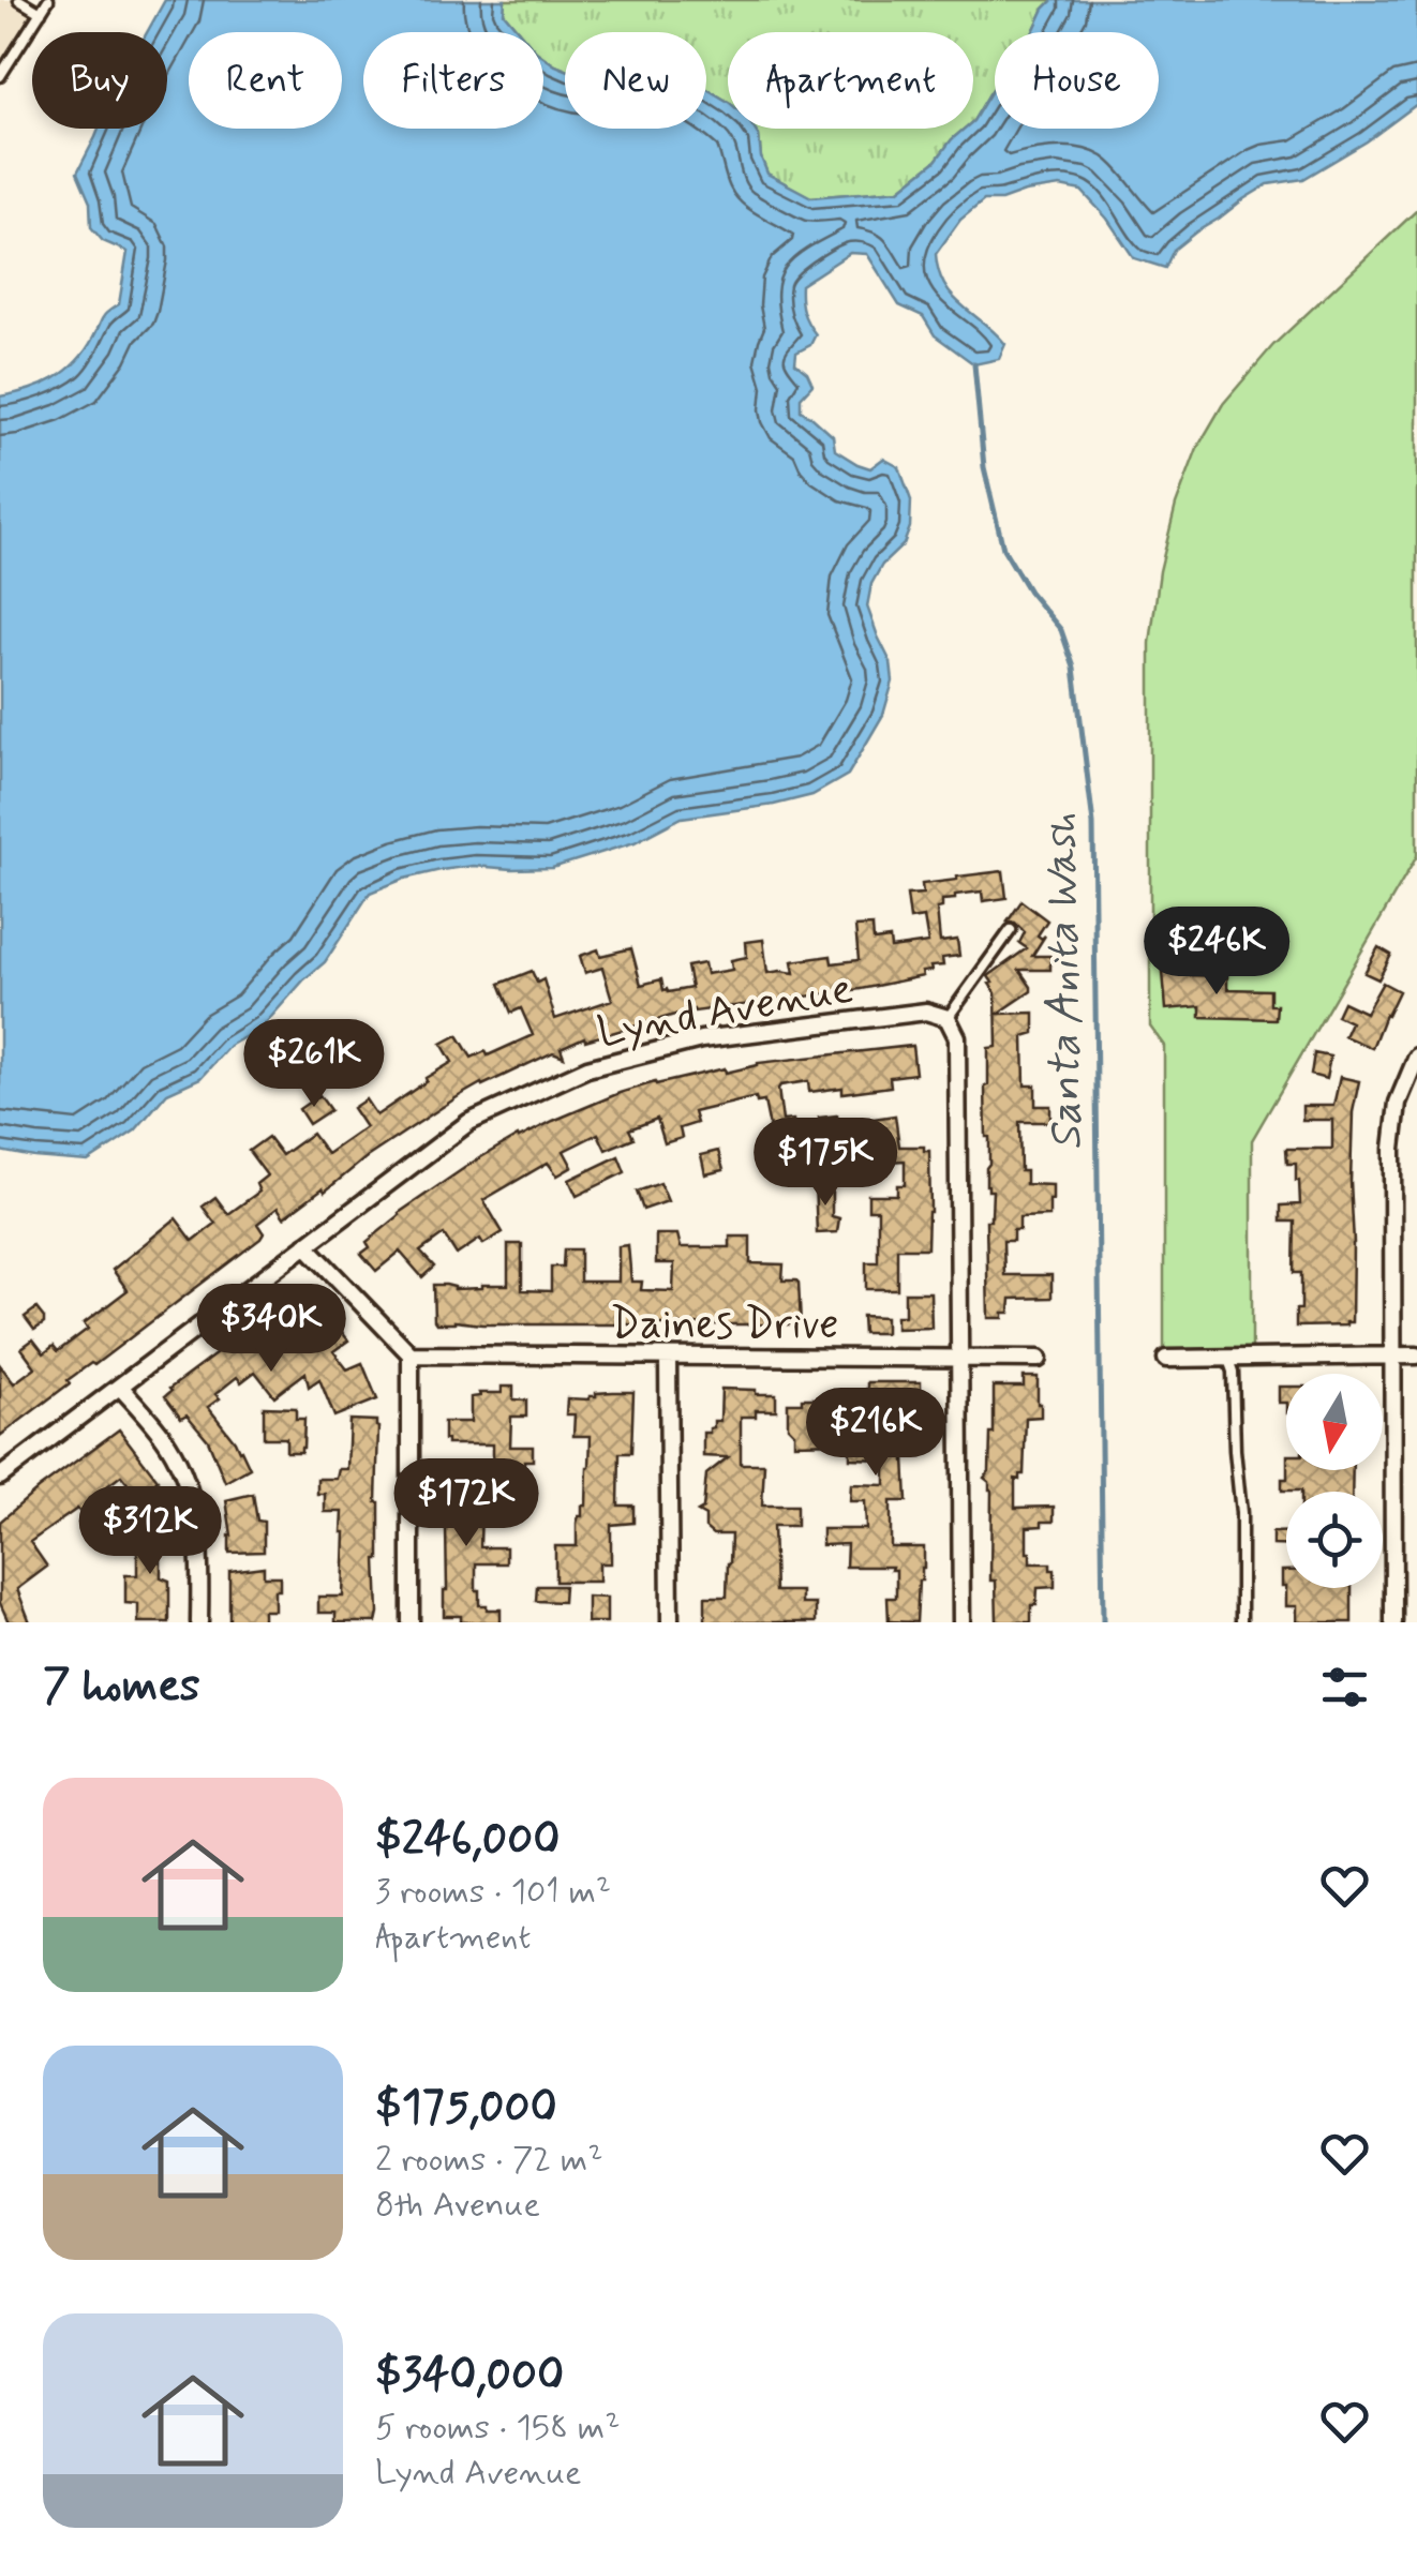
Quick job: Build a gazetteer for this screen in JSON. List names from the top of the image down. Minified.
{"streets":{"street":["Lynd Avenue","Daines Drive"]},"water":["Santa Anita Wash"],"north":"bottom","page":{"chip":["Buy","Rent","Filters","New","Apartment","House"],"price":["$246K","$261K","$175K","$340K","$216K","$172K","$312K"],"heading":"7 homes","list":[{"name":"$246,000","note":"3 rooms · 101 m² · Apartment"},{"name":"$175,000","note":"2 rooms · 72 m² · 8th Avenue"},{"name":"$340,000","note":"5 rooms · 158 m² · Lynd Avenue"}]}}
